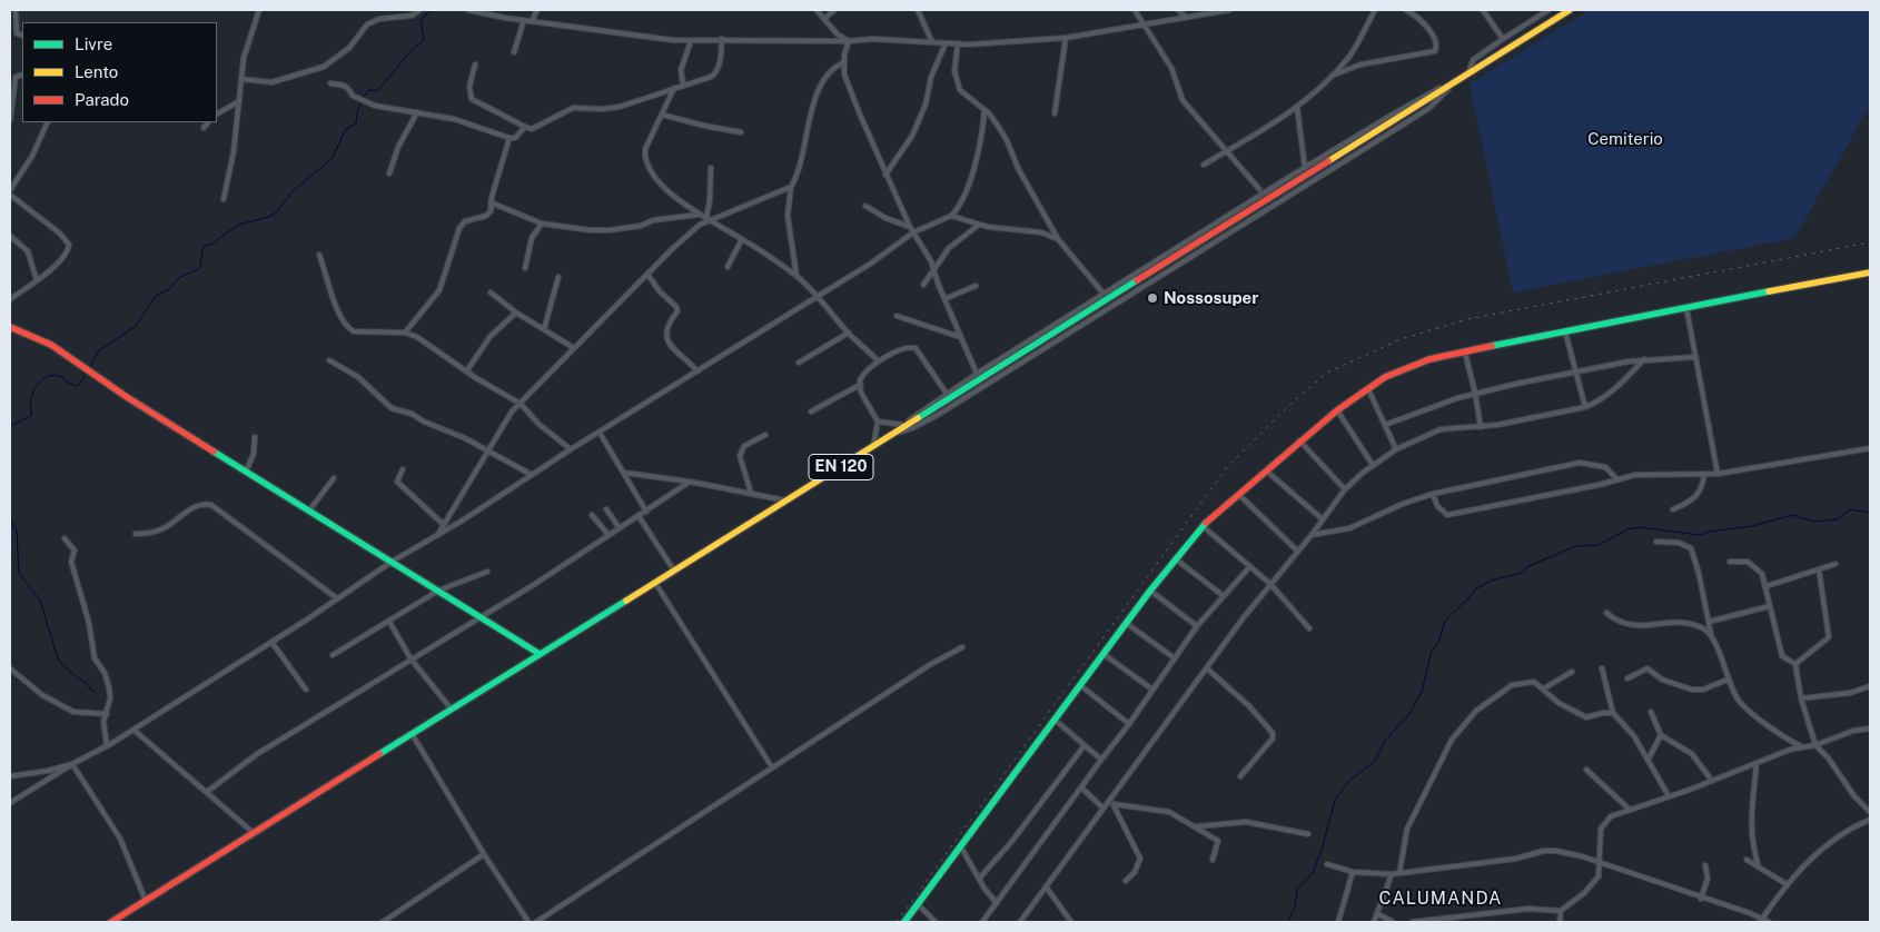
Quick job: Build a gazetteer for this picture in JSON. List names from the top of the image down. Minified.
{"streets":{"street":["EN 120"]},"districts":["CALUMANDA"],"parks":["Cemiterio"],"places":["Nossosuper"],"legend":["Livre","Lento","Parado"]}
